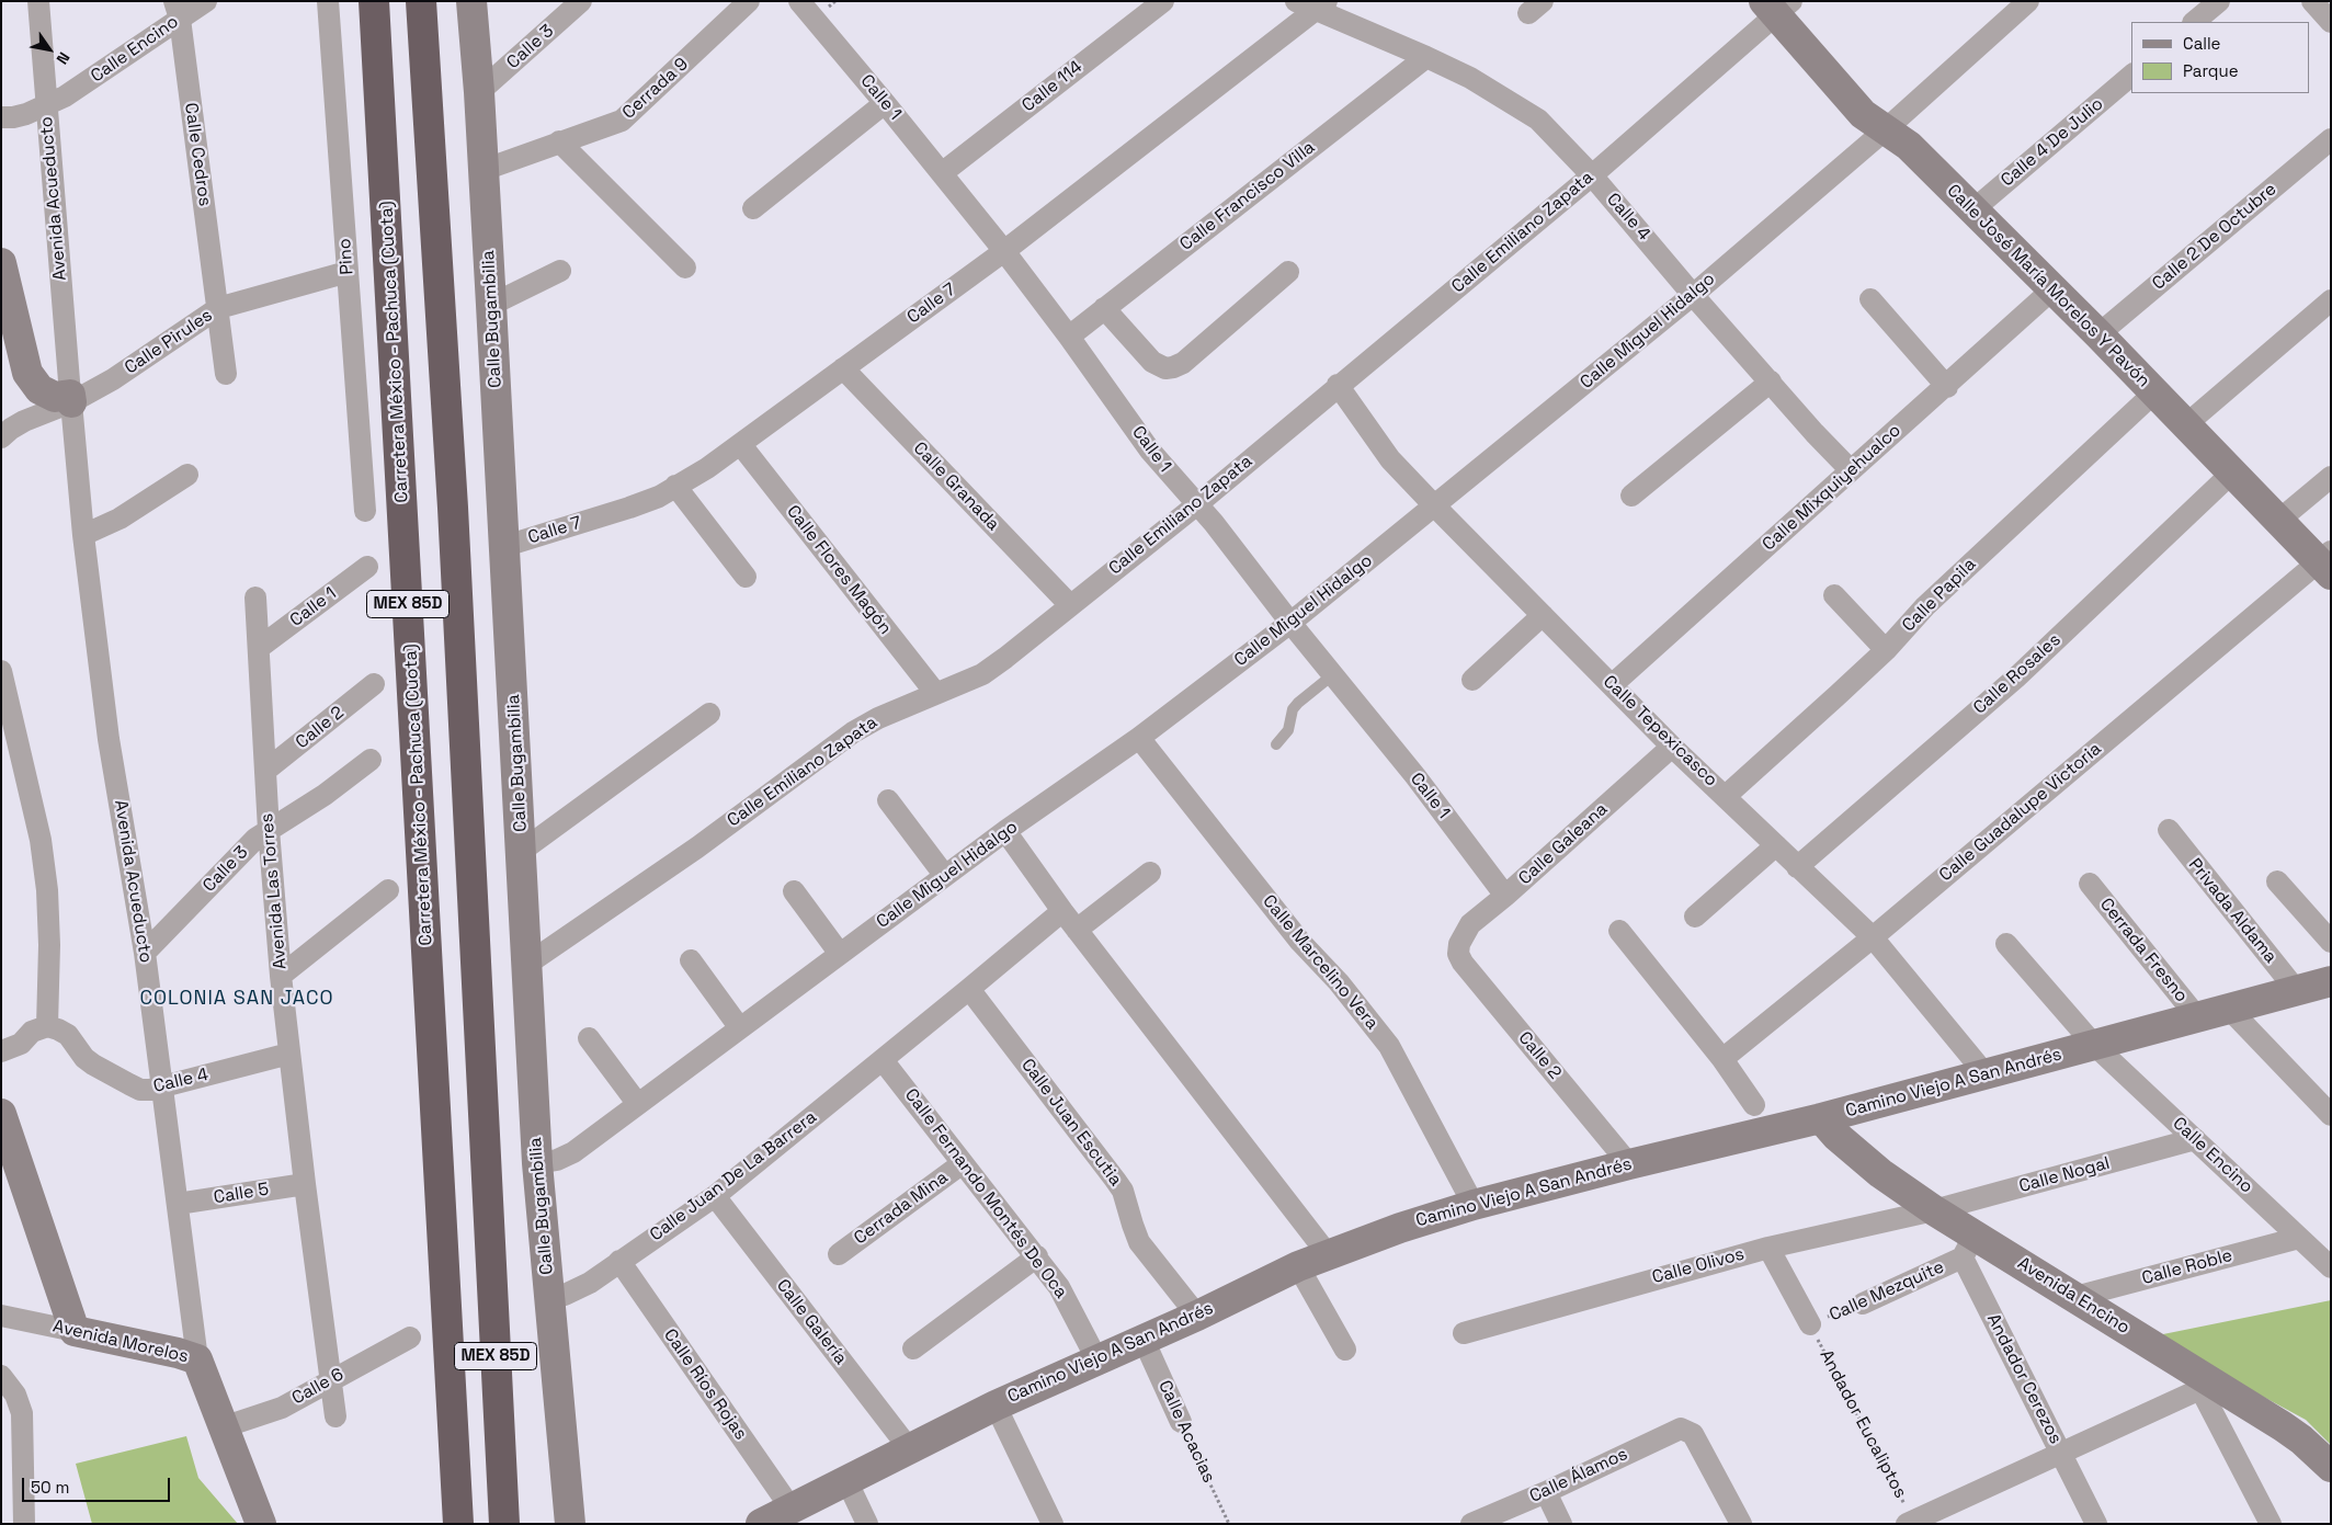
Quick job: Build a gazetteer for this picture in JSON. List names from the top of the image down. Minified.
{"streets":{"highway":["Carretera México - Pachuca (Cuota)","MEX 85D"],"street":["Calle 3","Calle Encino","Calle 114","Cerrada 9","Calle 1","Calle 4 De Julio","Calle Cedros","Calle Francisco Villa","Avenida Acueducto","Calle 4","Calle Emiliano Zapata","Calle 2 De Octubre","Pino","Calle José María Morelos Y Pavón","Calle 7","Calle Bugambilia","Calle Miguel Hidalgo","Calle Pirules","Calle Granada","Calle Mixquiyehualco","Calle Flores Magón","Calle Papila","Calle Rosales","Calle 2","Calle Tepexicasco","Calle Guadalupe Victoria","Calle Galeana","Avenida Las Torres","Privada Aldama","Cerrada Fresno","Calle Marcelino Vera","Camino Viejo A San Andrés","Calle Juan Escutia","Calle Nogal","Calle Juan De La Barrera","Calle 5","Calle Fernando Montés De Oca","Cerrada Mina","Calle Olivos","Calle Roble","Calle Mezquite","Avenida Encino","Calle Galería","Avenida Morelos","Andador Cerezos","Calle Ríos Rojas","Calle 6","Calle Acacias","Calle Álamos"],"path":["Andador Eucaliptos"]},"crossings":[["Calle 3","Avenida Acueducto"],["Calle 3","Calle Bugambilia"],["Calle 3","Avenida Las Torres"],["Calle Encino","Calle Cedros"],["Calle Encino","Avenida Acueducto"],["Calle Encino","Camino Viejo A San Andrés"],["Calle Encino","Calle Nogal"],["Calle Encino","Calle Roble"],["Calle 114","Calle 1"],["Cerrada 9","Calle Bugambilia"],["Calle 1","Calle Francisco Villa"],["Calle 1","Calle Emiliano Zapata"],["Calle 1","Calle 7"],["Calle 1","Calle Miguel Hidalgo"],["Calle 1","Calle Galeana"],["Calle 1","Avenida Las Torres"],["Calle 4 De Julio","Calle José María Morelos Y Pavón"],["Calle Cedros","Calle Pirules"],["Calle Francisco Villa","Calle 4"],["Avenida Acueducto","Calle 4"],["Avenida Acueducto","Calle Pirules"],["Avenida Acueducto","Calle 5"],["Avenida Acueducto","Avenida Morelos"],["Calle 4","Calle Emiliano Zapata"],["Calle 4","Calle 7"],["Calle 4","Calle Miguel Hidalgo"],["Calle 4","Calle Mixquiyehualco"],["Calle 4","Avenida Las Torres"],["Calle Emiliano Zapata","Calle José María Morelos Y Pavón"],["Calle Emiliano Zapata","Calle Bugambilia"],["Calle Emiliano Zapata","Calle Granada"],["Calle Emiliano Zapata","Calle Flores Magón"],["Calle Emiliano Zapata","Calle Tepexicasco"],["Calle 2 De Octubre","Calle José María Morelos Y Pavón"],["Pino","Calle Pirules"],["Calle José María Morelos Y Pavón","Calle Miguel Hidalgo"],["Calle José María Morelos Y Pavón","Calle Mixquiyehualco"],["Calle José María Morelos Y Pavón","Calle Papila"],["Calle José María Morelos Y Pavón","Calle Rosales"],["Calle José María Morelos Y Pavón","Calle Guadalupe Victoria"],["Calle 7","Calle Bugambilia"],["Calle 7","Calle Granada"],["Calle 7","Calle Flores Magón"],["Calle Bugambilia","Calle Miguel Hidalgo"],["Calle Bugambilia","Calle Juan De La Barrera"],["Calle Miguel Hidalgo","Calle Tepexicasco"],["Calle Miguel Hidalgo","Calle Marcelino Vera"],["Calle Mixquiyehualco","Calle Tepexicasco"],["Calle Papila","Calle Tepexicasco"],["Calle Rosales","Calle Tepexicasco"],["Calle 2","Calle Galeana"],["Calle 2","Avenida Las Torres"],["Calle 2","Camino Viejo A San Andrés"],["Calle Tepexicasco","Calle Guadalupe Victoria"],["Calle Tepexicasco","Calle Galeana"],["Calle Tepexicasco","Camino Viejo A San Andrés"],["Avenida Las Torres","Calle 5"],["Avenida Las Torres","Calle 6"],["Privada Aldama","Camino Viejo A San Andrés"],["Cerrada Fresno","Camino Viejo A San Andrés"],["Calle Marcelino Vera","Camino Viejo A San Andrés"],["Camino Viejo A San Andrés","Calle Juan Escutia"],["Camino Viejo A San Andrés","Calle Fernando Montés De Oca"],["Camino Viejo A San Andrés","Avenida Encino"],["Camino Viejo A San Andrés","Calle Galería"],["Camino Viejo A San Andrés","Calle Ríos Rojas"],["Camino Viejo A San Andrés","Calle Acacias"],["Calle Juan Escutia","Calle Juan De La Barrera"],["Calle Nogal","Calle Olivos"],["Calle Nogal","Avenida Encino"],["Calle Juan De La Barrera","Calle Fernando Montés De Oca"],["Calle Juan De La Barrera","Calle Galería"],["Calle Juan De La Barrera","Calle Ríos Rojas"],["Calle Fernando Montés De Oca","Cerrada Mina"],["Calle Olivos","Avenida Encino"],["Calle Roble","Avenida Encino"],["Calle Mezquite","Avenida Encino"],["Calle Mezquite","Andador Cerezos"],["Calle Mezquite","Andador Eucaliptos"],["Avenida Encino","Andador Cerezos"],["Avenida Morelos","Calle 6"]],"districts":["COLONIA SAN JACO"],"legend":["Calle","Parque"],"scale_bar":"50 m","north":"bottom right"}
